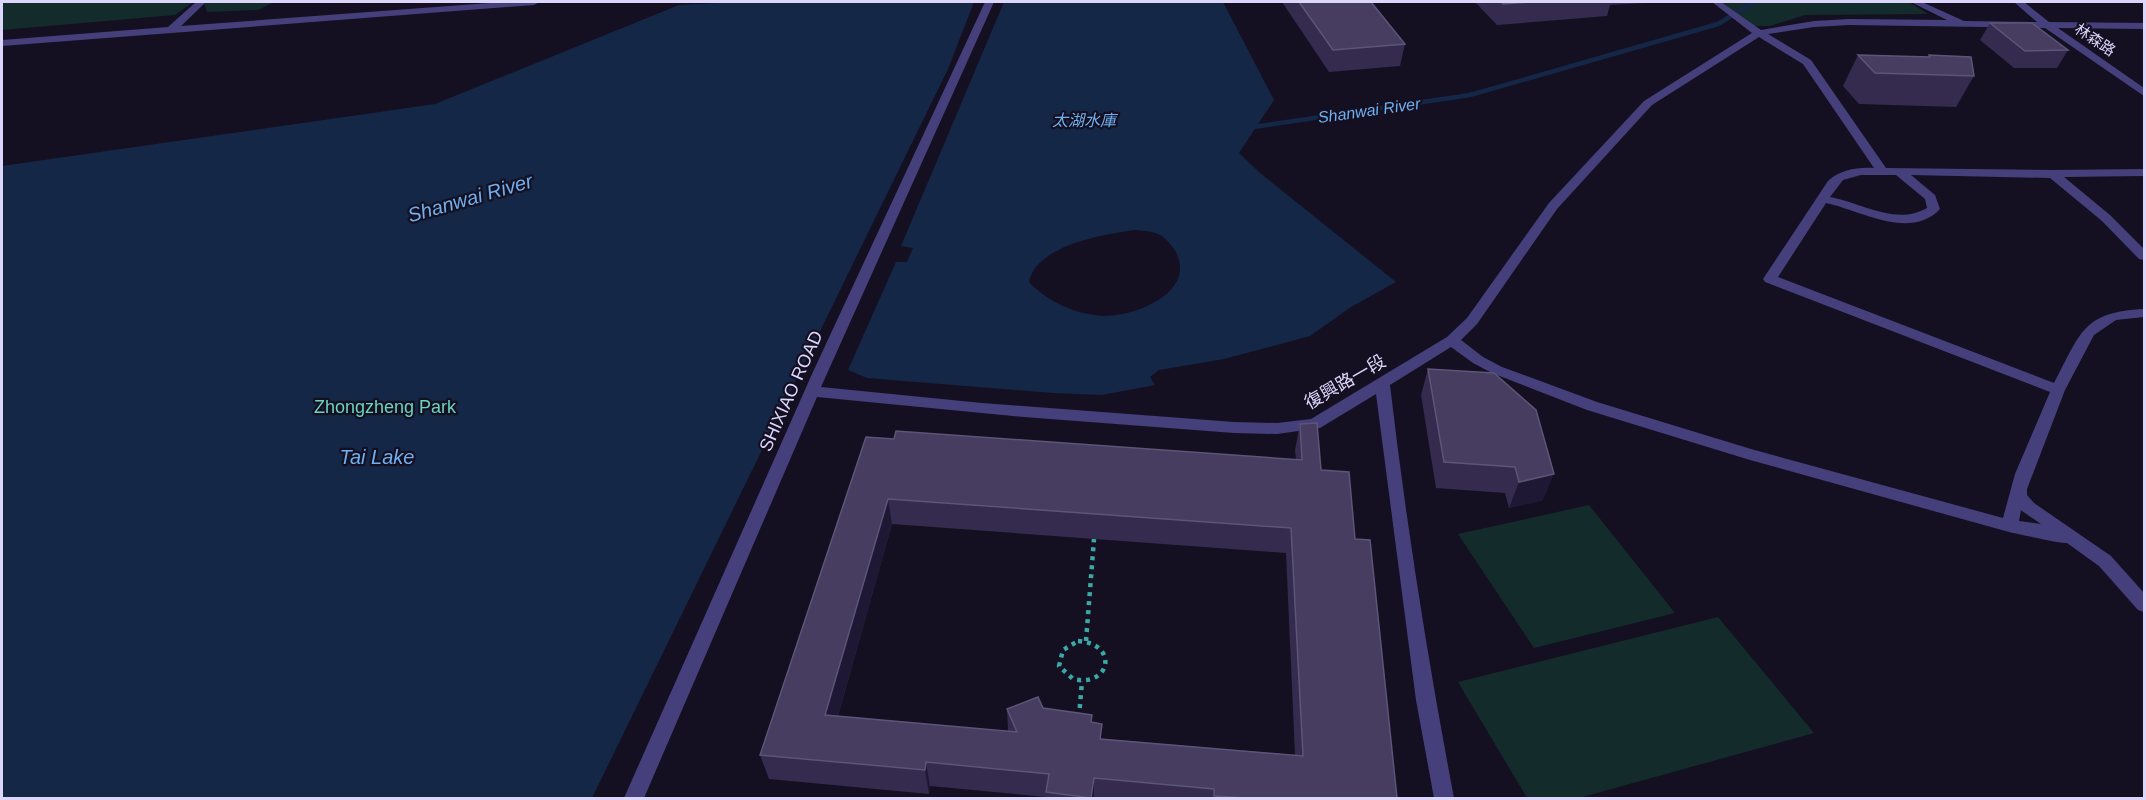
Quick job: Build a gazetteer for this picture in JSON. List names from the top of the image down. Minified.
{"streets":{"street":["林森路","復興路一段","SHIXIAO ROAD"]},"crossings":[["復興路一段","SHIXIAO ROAD"]],"water":["Shanwai River","太湖水庫","Tai Lake"],"parks":["Zhongzheng Park"]}
